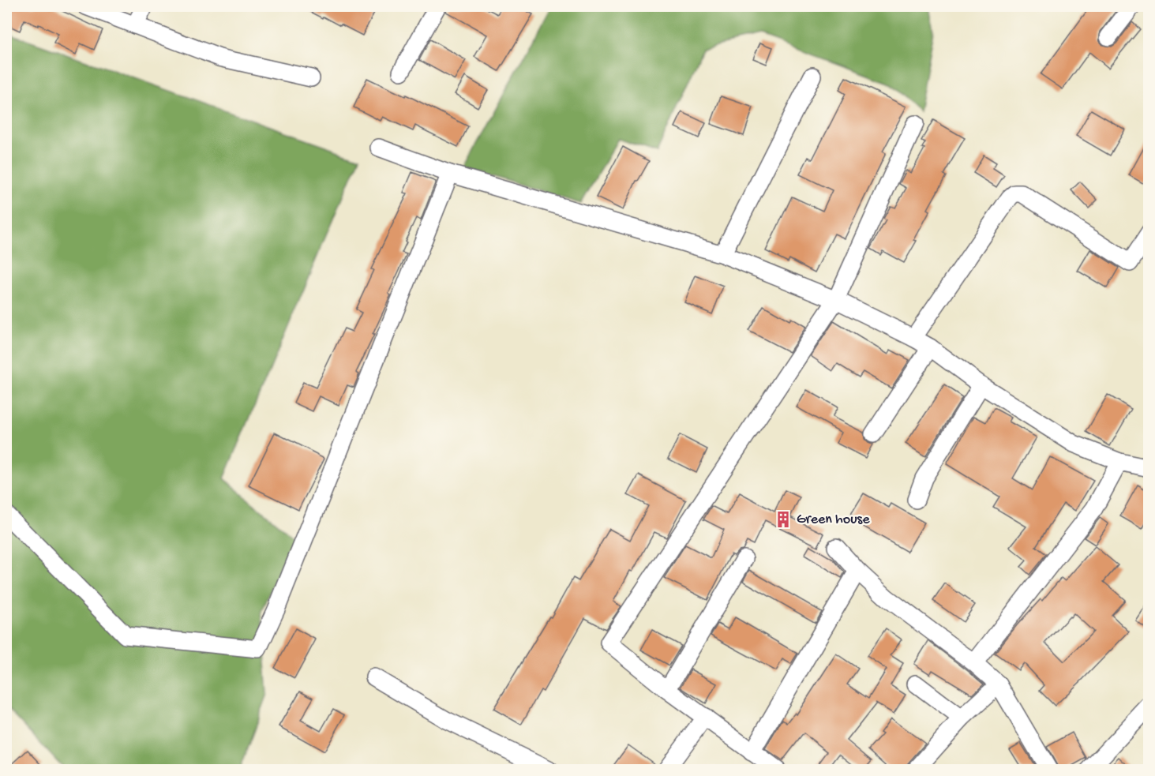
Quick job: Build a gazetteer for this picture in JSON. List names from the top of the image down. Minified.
{"places":{"building":["Green house"]}}
